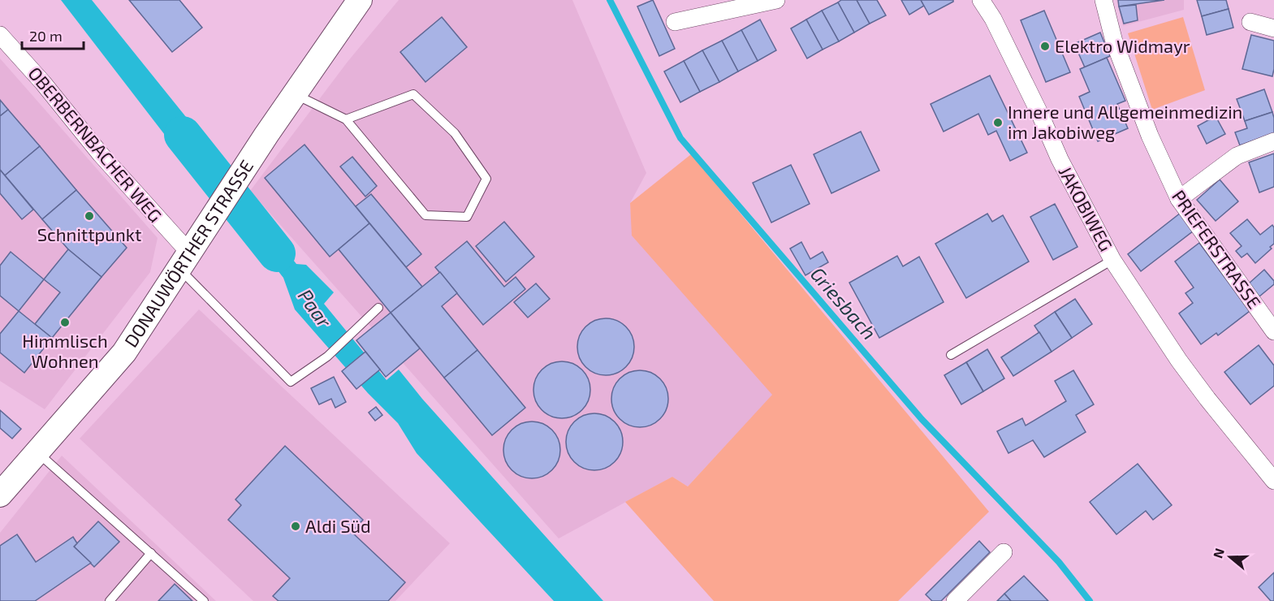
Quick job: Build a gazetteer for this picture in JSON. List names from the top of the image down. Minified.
{"streets":{"main road":["DONAUWÖRTHER STRASSE"],"street":["OBERBERNBACHER WEG","JAKOBIWEG","PRIEFERSTRASSE"]},"crossings":[["OBERBERNBACHER WEG","DONAUWÖRTHER STRASSE"]],"water":["Griesbach","Paar"],"places":["Elektro Widmayr","Innere und Allgemeinmedizin im Jakobiweg","Schnittpunkt","Himmlisch Wohnen","Aldi Süd"],"scale_bar":"20 m","north":"left"}
